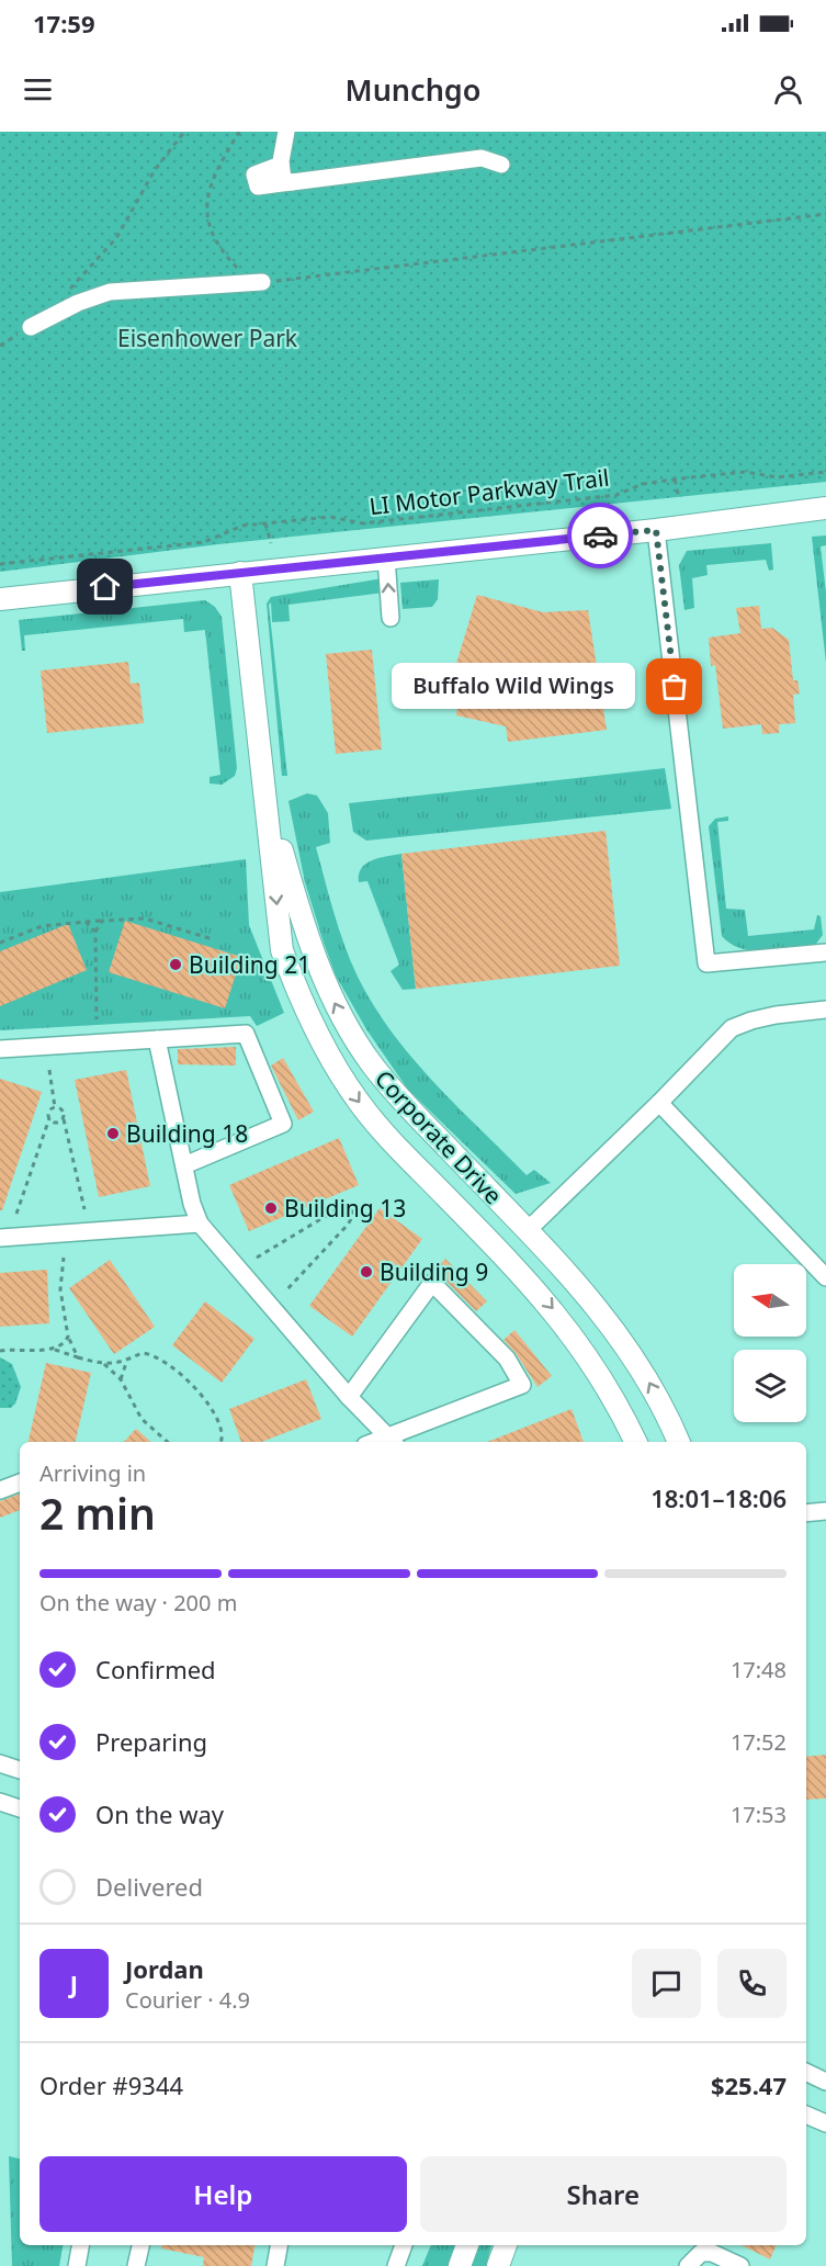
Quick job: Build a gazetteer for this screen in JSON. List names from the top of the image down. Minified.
{"streets":{"main road":["Corporate Drive"],"path":["LI Motor Parkway Trail"]},"parks":["Eisenhower Park"],"places":["Buffalo Wild Wings","Building 21","Building 18","Building 13","Building 9"],"north":"left","page":{"status":"17:59","header":"Munchgo","bubble":"Buffalo Wild Wings","heading":["2 min","Arriving in","18:01–18:06"],"panel":["Jordan","Courier · 4.9","Order #9344","$25.47"],"bar":"On the way · 200 m","list":[["Confirmed","17:48"],["Preparing","17:52"],["On the way","17:53"],"Delivered"],"round":"J","buttons":["Help","Share"]}}
